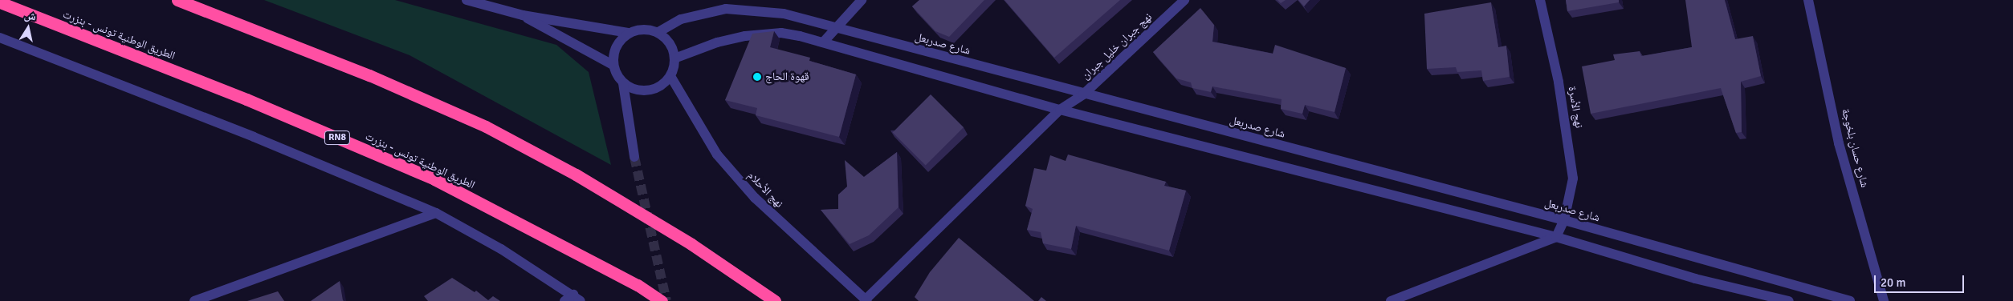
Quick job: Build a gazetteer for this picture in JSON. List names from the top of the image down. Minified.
{"streets":{"highway":["الطريق الوطنية تونس - بنزرت","RN8"],"street":["شارع صدربعل","نهج جبران خليل جبران","نهج الأسرة","شارع حسان بلخوجة","نهج الأحلام"]},"crossings":[["شارع صدربعل","نهج جبران خليل جبران"],["شارع صدربعل","نهج الأسرة"],["شارع صدربعل","نهج الأحلام"],["نهج جبران خليل جبران","نهج الأحلام"]],"places":["قهوة الحاج"],"scale_bar":"20 m","north":"top"}
